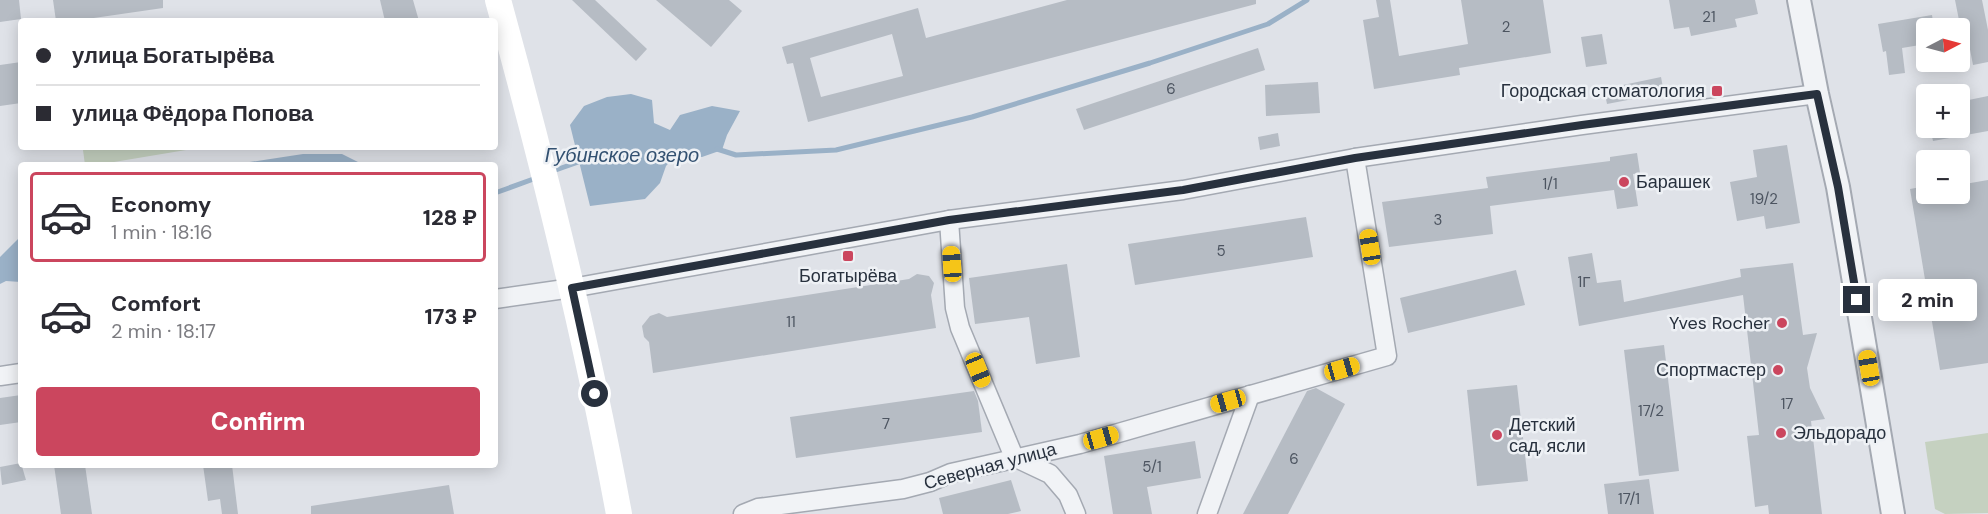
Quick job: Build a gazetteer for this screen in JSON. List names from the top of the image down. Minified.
{"streets":{"street":["Северная улица"]},"water":["Губинское озеро"],"places":{"transit":["Городская стоматология","Богатырёва"],"other":["Барашек","Yves Rocher","Спортмастер","Эльдорадо","Детский сад, ясли"]},"house_numbers":["21","2","6","1/1","19/2","3","5","1Г","11","17","17/2","7","6","5/1","17/1"],"north":"right","page":{"map_buttons":["+","−"],"banner":["улица Богатырёва","улица Фёдора Попова"],"list":[{"name":"Economy","note":"1 min · 18:16","value":"128 ₽"},{"name":"Comfort","note":"2 min · 18:17","value":"173 ₽"}],"bubble":"2 min","buttons":"Confirm"}}
